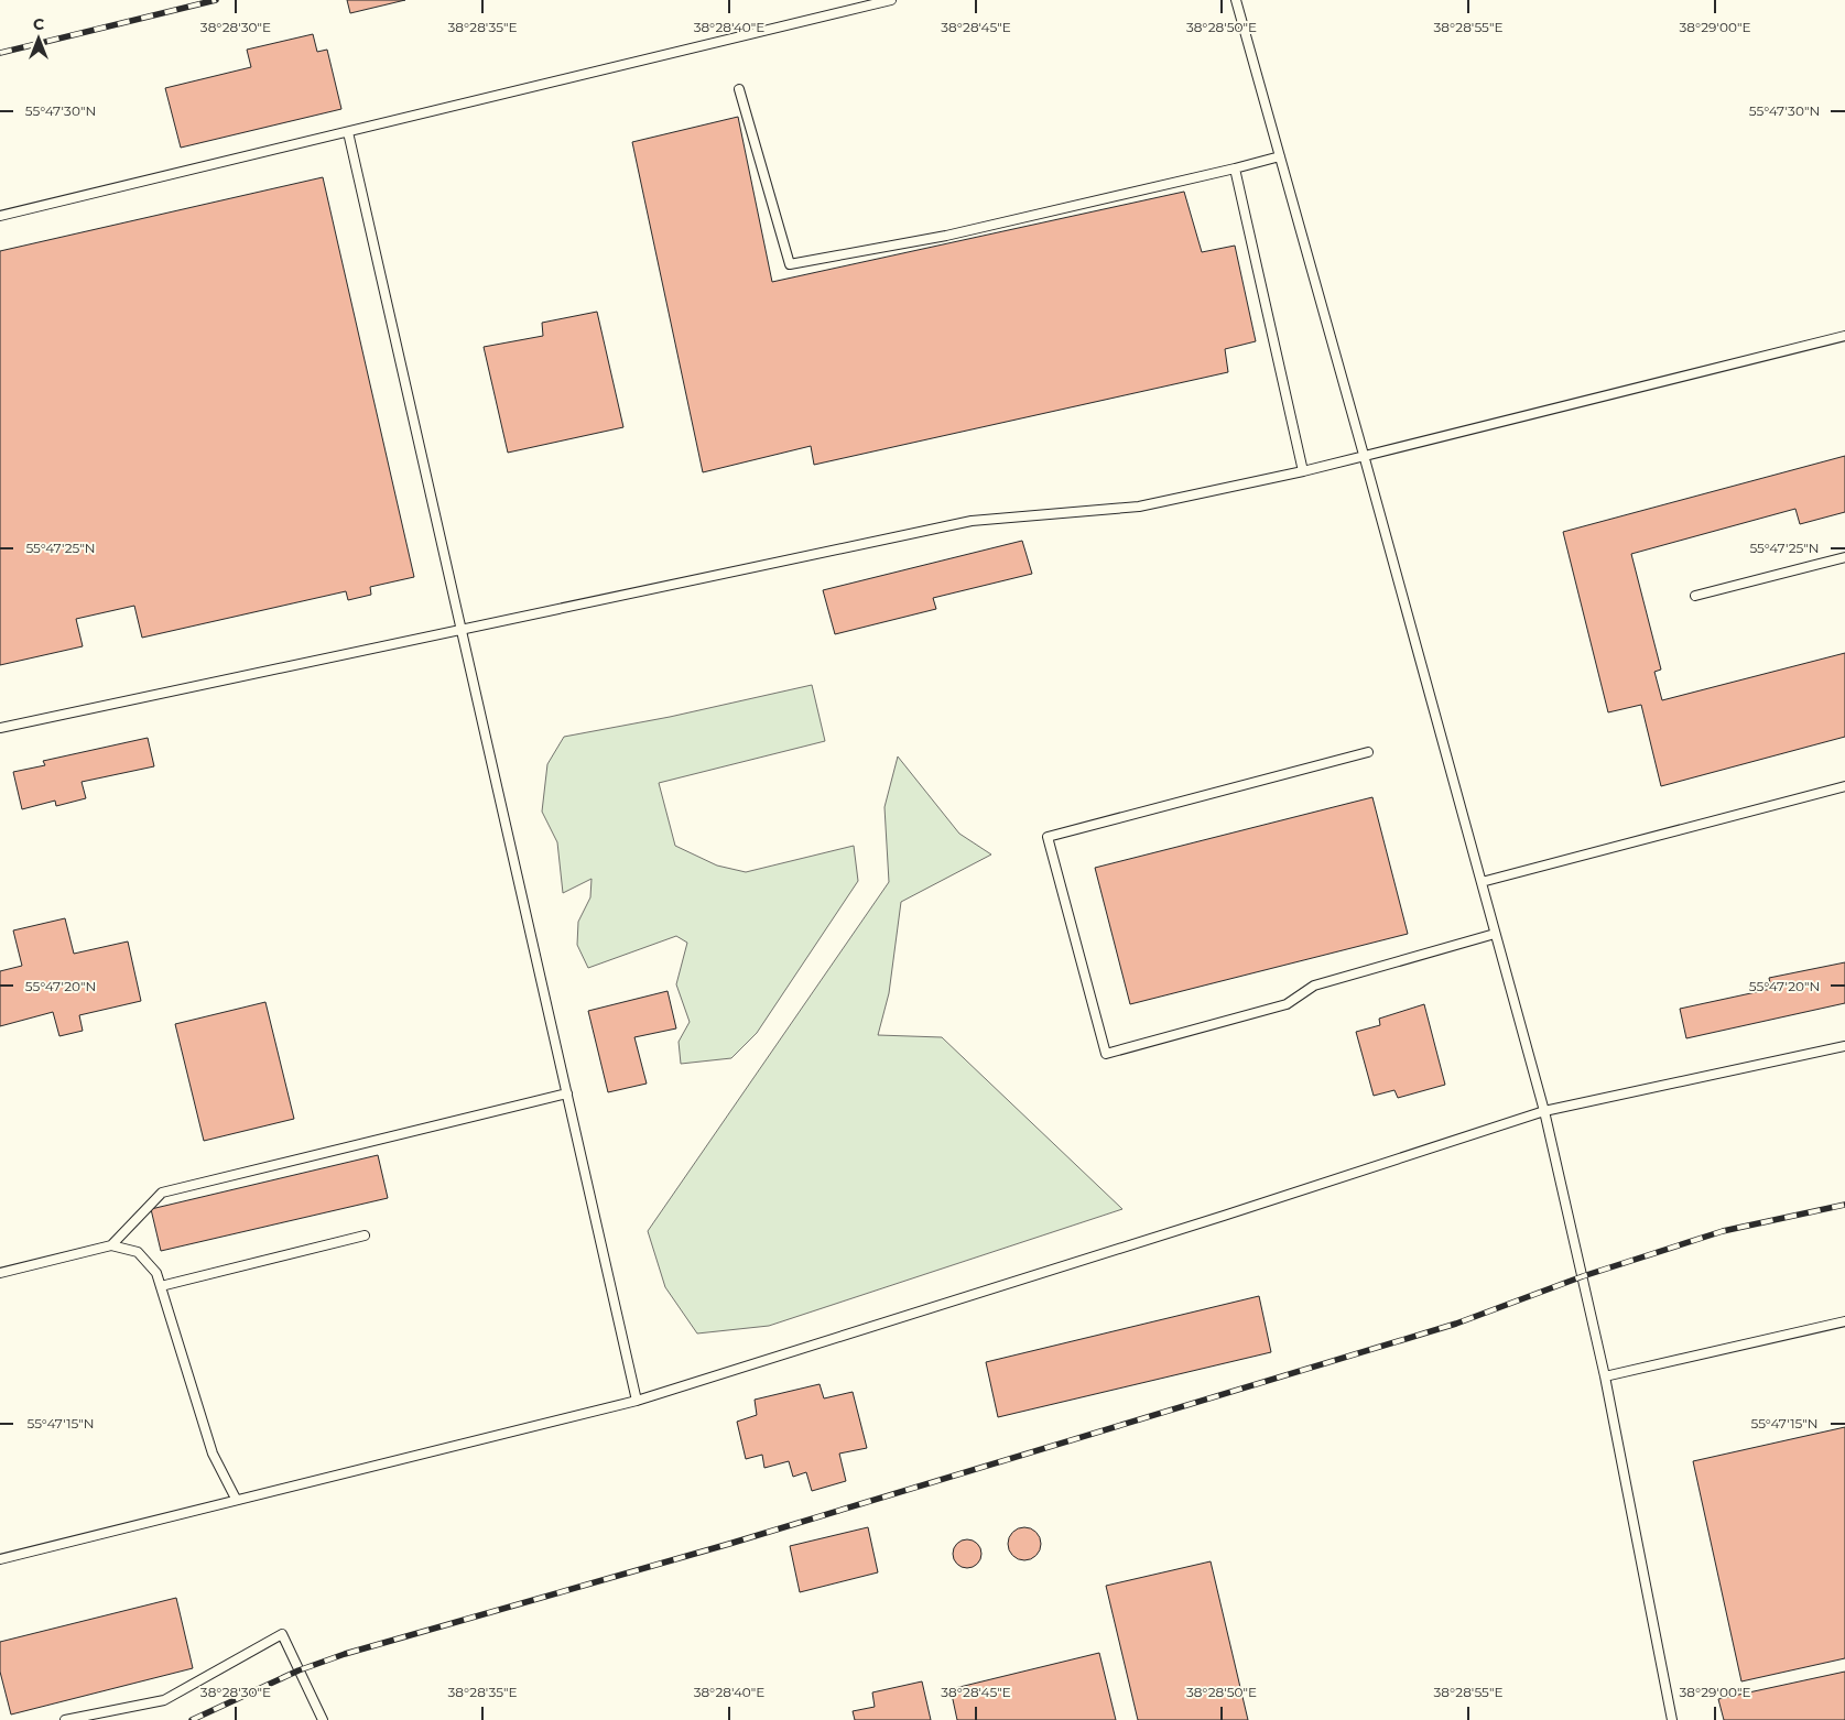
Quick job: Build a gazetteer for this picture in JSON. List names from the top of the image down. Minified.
{"north":"top","coordinates":["38°28'30\"E","38°28'35\"E","38°28'40\"E","38°28'45\"E","38°28'50\"E","38°28'55\"E","38°29'00\"E","55°47'30\"N","55°47'25\"N","55°47'20\"N","55°47'15\"N"]}
